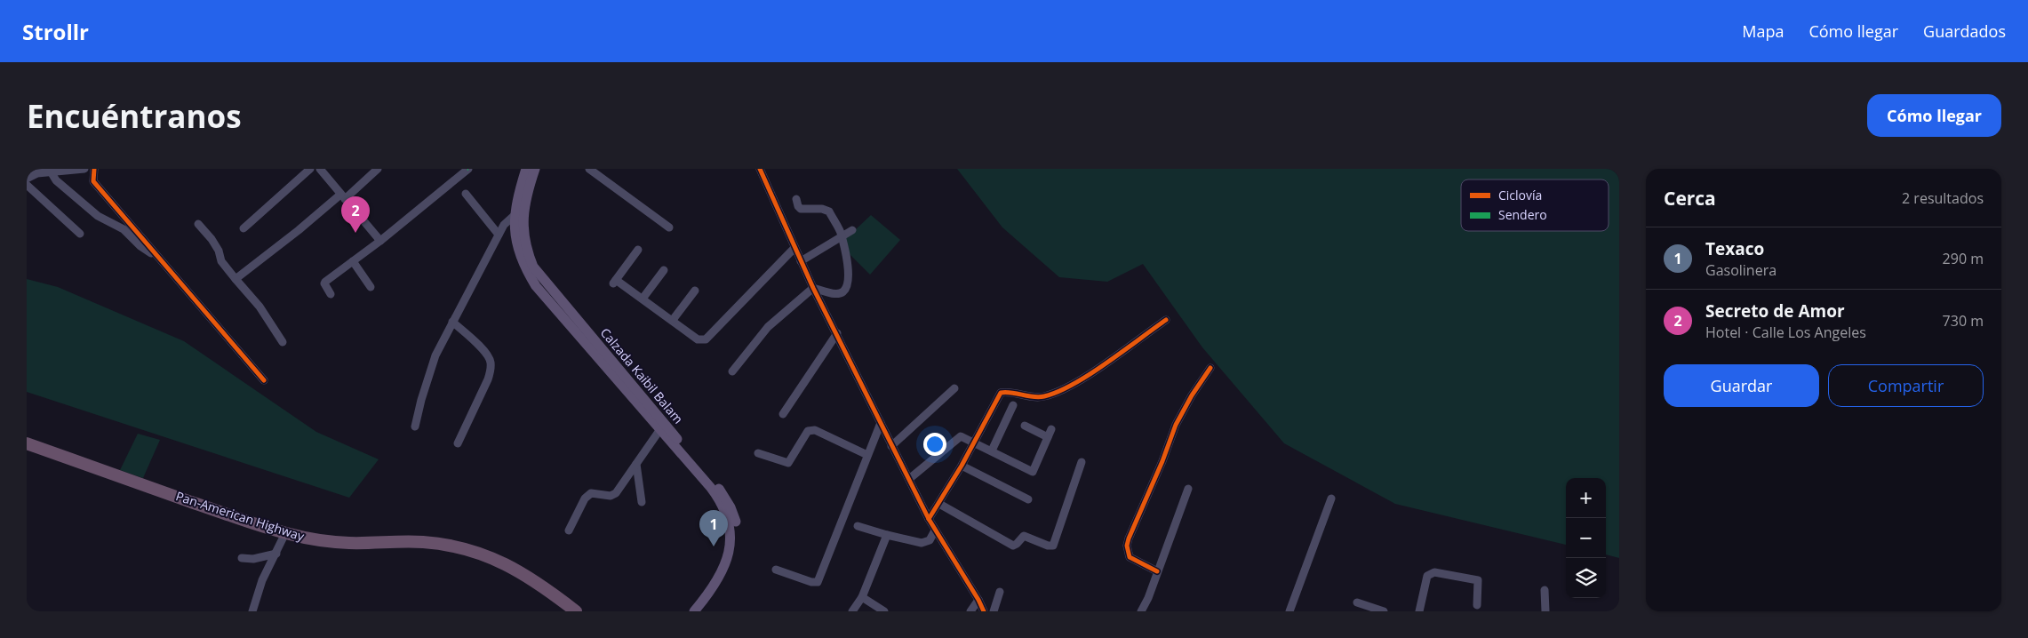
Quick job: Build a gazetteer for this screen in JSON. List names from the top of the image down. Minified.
{"streets":{"highway":["Pan-American Highway"],"main road":["Calzada Kaibil Balam"]},"legend":["Ciclovía","Sendero"],"page":{"header":"Strollr","nav":["Mapa","Cómo llegar","Guardados"],"buttons":["Cómo llegar",["Guardar","Compartir"]],"title":"Encuéntranos","heading":["Cerca","2 resultados"],"pins":["2","1"],"list":[{"mark":"1","name":"Texaco","note":"Gasolinera","value":"290 m"},{"mark":"2","name":"Secreto de Amor","note":"Hotel · Calle Los Angeles","value":"730 m"}],"map_buttons":["+","−"]}}
